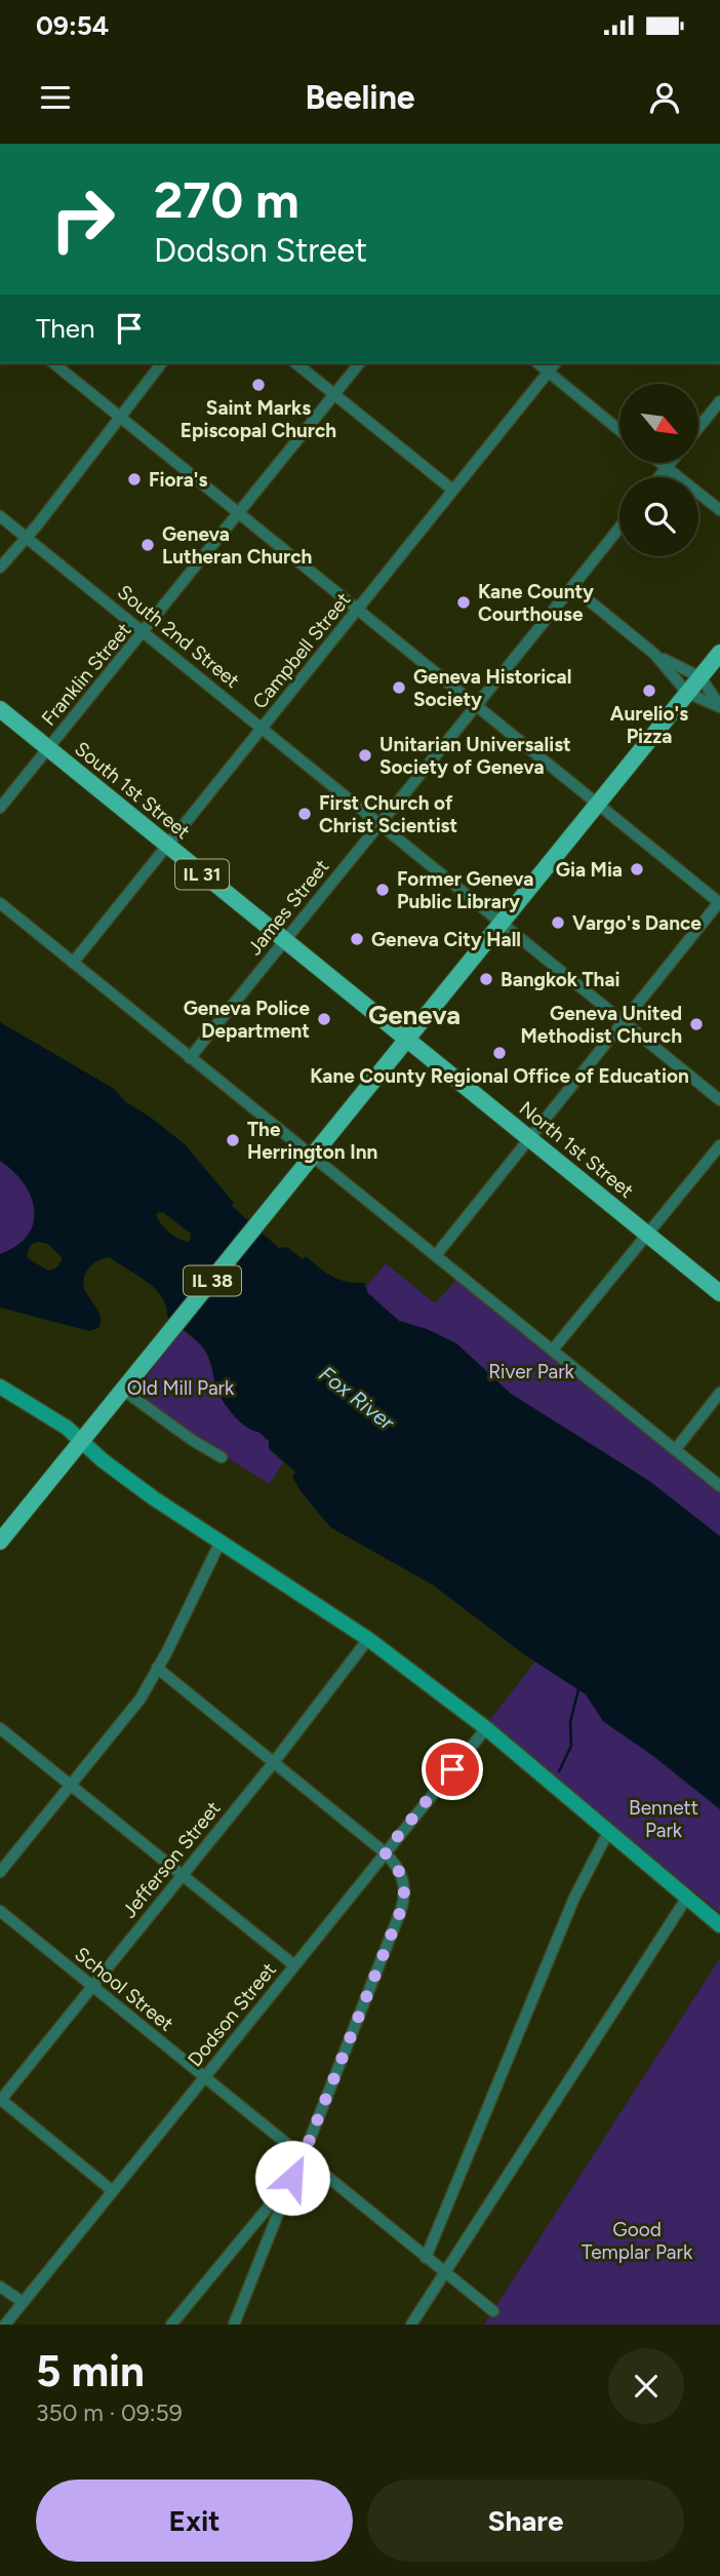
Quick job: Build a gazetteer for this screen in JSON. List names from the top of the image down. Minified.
{"streets":{"main road":["South 1st Street","IL 31","North 1st Street","IL 38"],"street":["South 2nd Street","Campbell Street","Franklin Street","James Street","Jefferson Street","School Street","Dodson Street"]},"crossings":[["South 2nd Street","Campbell Street"],["South 2nd Street","Franklin Street"],["South 2nd Street","James Street"],["South 2nd Street","IL 38"],["Campbell Street","South 1st Street"],["Franklin Street","South 1st Street"],["South 1st Street","James Street"],["South 1st Street","North 1st Street"],["South 1st Street","IL 38"],["North 1st Street","IL 38"],["Jefferson Street","School Street"],["School Street","Dodson Street"]],"districts":["Geneva"],"water":["Fox River"],"parks":["River Park","Old Mill Park","Bennett Park","Good Templar Park"],"places":["Saint Marks Episcopal Church","Fiora's","Geneva Lutheran Church","Kane County Courthouse","Geneva Historical Society","Aurelio's Pizza","Unitarian Universalist Society of Geneva","First Church of Christ Scientist","Gia Mia","Former Geneva Public Library","Vargo's Dance","Geneva City Hall","Bangkok Thai","Geneva Police Department","Geneva United Methodist Church","Kane County Regional Office of Education","The Herrington Inn"],"north":"bottom right","page":{"status":"09:54","header":"Beeline","turn":["270 m","Dodson Street"],"then":"Then","heading":["5 min","350 m · 09:59"],"buttons":["Exit","Share"]}}
